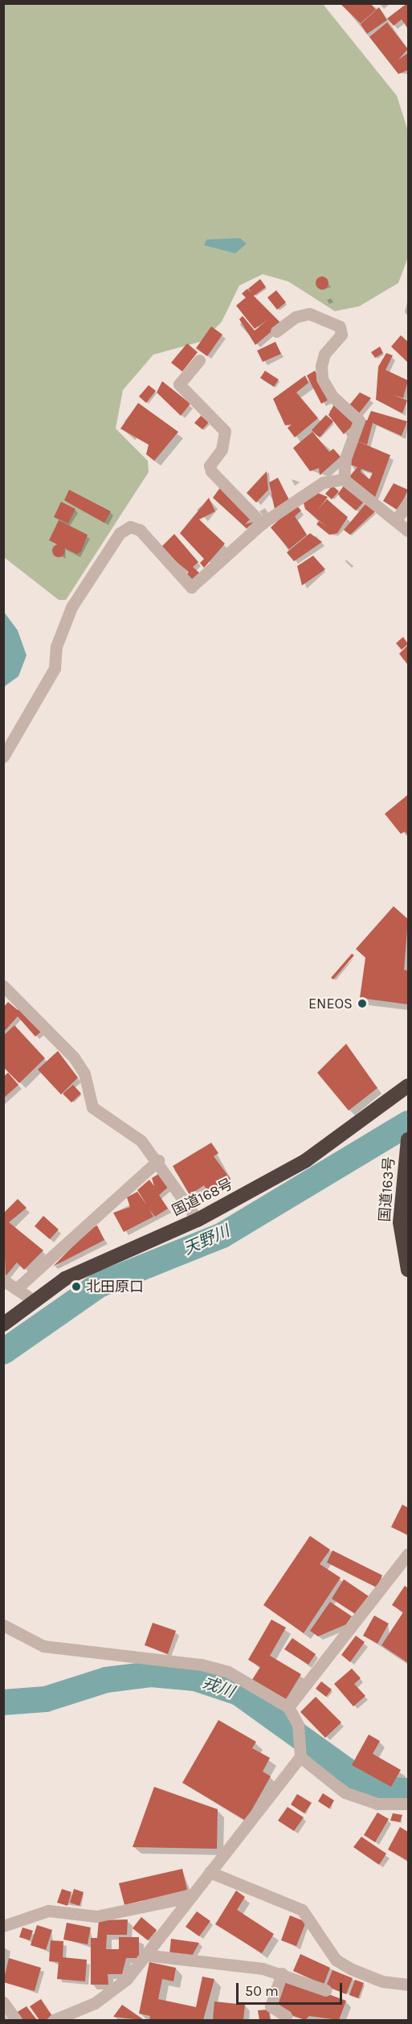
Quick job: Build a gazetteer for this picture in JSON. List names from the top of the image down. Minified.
{"streets":{"highway":["国道163号","国道168号"]},"water":["天野川","戎川"],"places":["ENEOS","北田原口"],"scale_bar":"50 m"}
